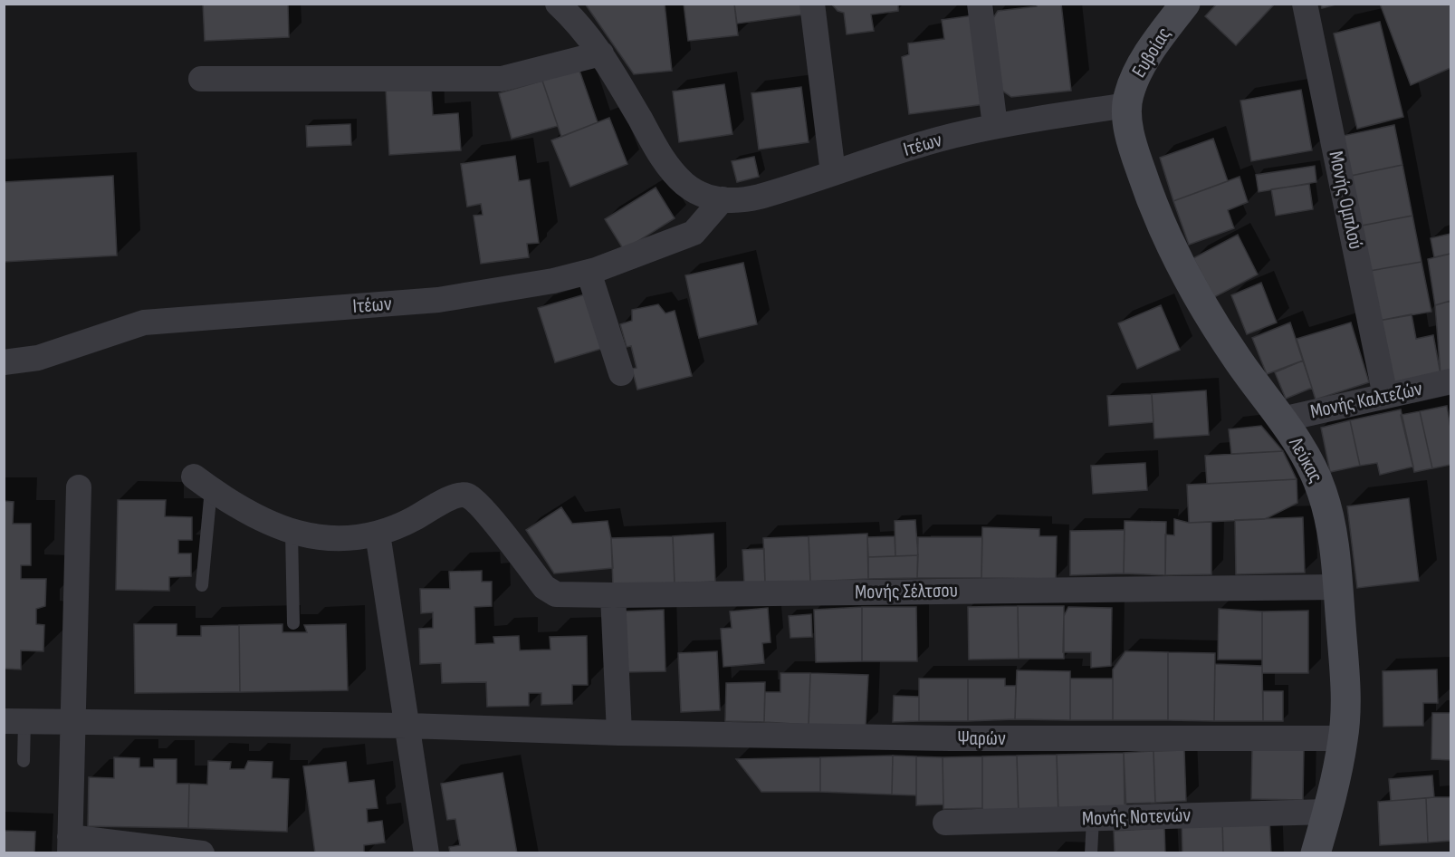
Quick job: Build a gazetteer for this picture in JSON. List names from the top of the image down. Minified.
{"streets":{"main road":["Ευβοίας","Λεύκας"],"street":["Ιτέων","Μονής Ομπλού","Μονής Καλτεζών","Μονής Σέλτσου","Ψαρών","Μονής Νοτενών"]},"crossings":[["Ευβοίας","Ιτέων"],["Ευβοίας","Λεύκας"],["Ιτέων","Λεύκας"],["Μονής Ομπλού","Μονής Καλτεζών"],["Μονής Καλτεζών","Λεύκας"],["Λεύκας","Μονής Σέλτσου"],["Λεύκας","Ψαρών"],["Λεύκας","Μονής Νοτενών"]]}
